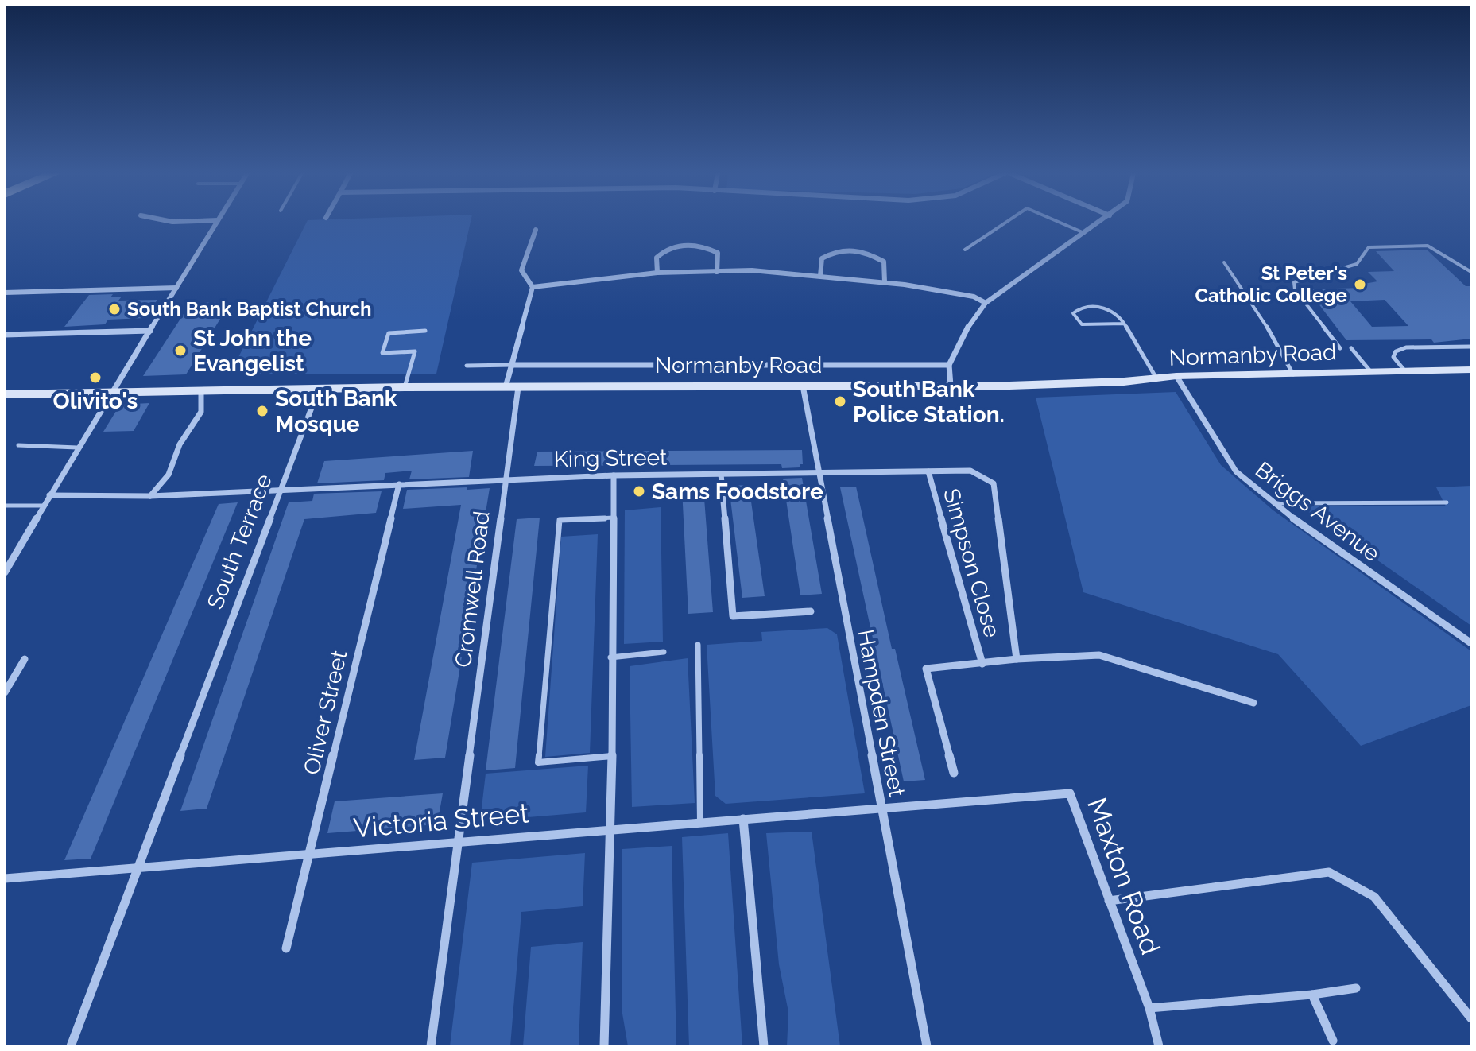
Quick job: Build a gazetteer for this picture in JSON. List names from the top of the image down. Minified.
{"streets":{"street":["Normanby Road","King Street","Briggs Avenue","South Terrace","Simpson Close","Cromwell Road","Oliver Street","Hampden Street","Victoria Street","Maxton Road"]},"crossings":[["Normanby Road","Briggs Avenue"],["Normanby Road","South Terrace"],["Normanby Road","Cromwell Road"],["Normanby Road","Hampden Street"],["King Street","South Terrace"],["King Street","Simpson Close"],["King Street","Cromwell Road"],["King Street","Oliver Street"],["King Street","Hampden Street"],["South Terrace","Victoria Street"],["Cromwell Road","Victoria Street"],["Oliver Street","Victoria Street"],["Hampden Street","Victoria Street"],["Hampden Street","Maxton Road"],["Victoria Street","Maxton Road"]],"places":["St Peter's Catholic College","South Bank Baptist Church","St John the Evangelist","Olivito's","South Bank Police Station.","South Bank Mosque","Sams Foodstore"]}
